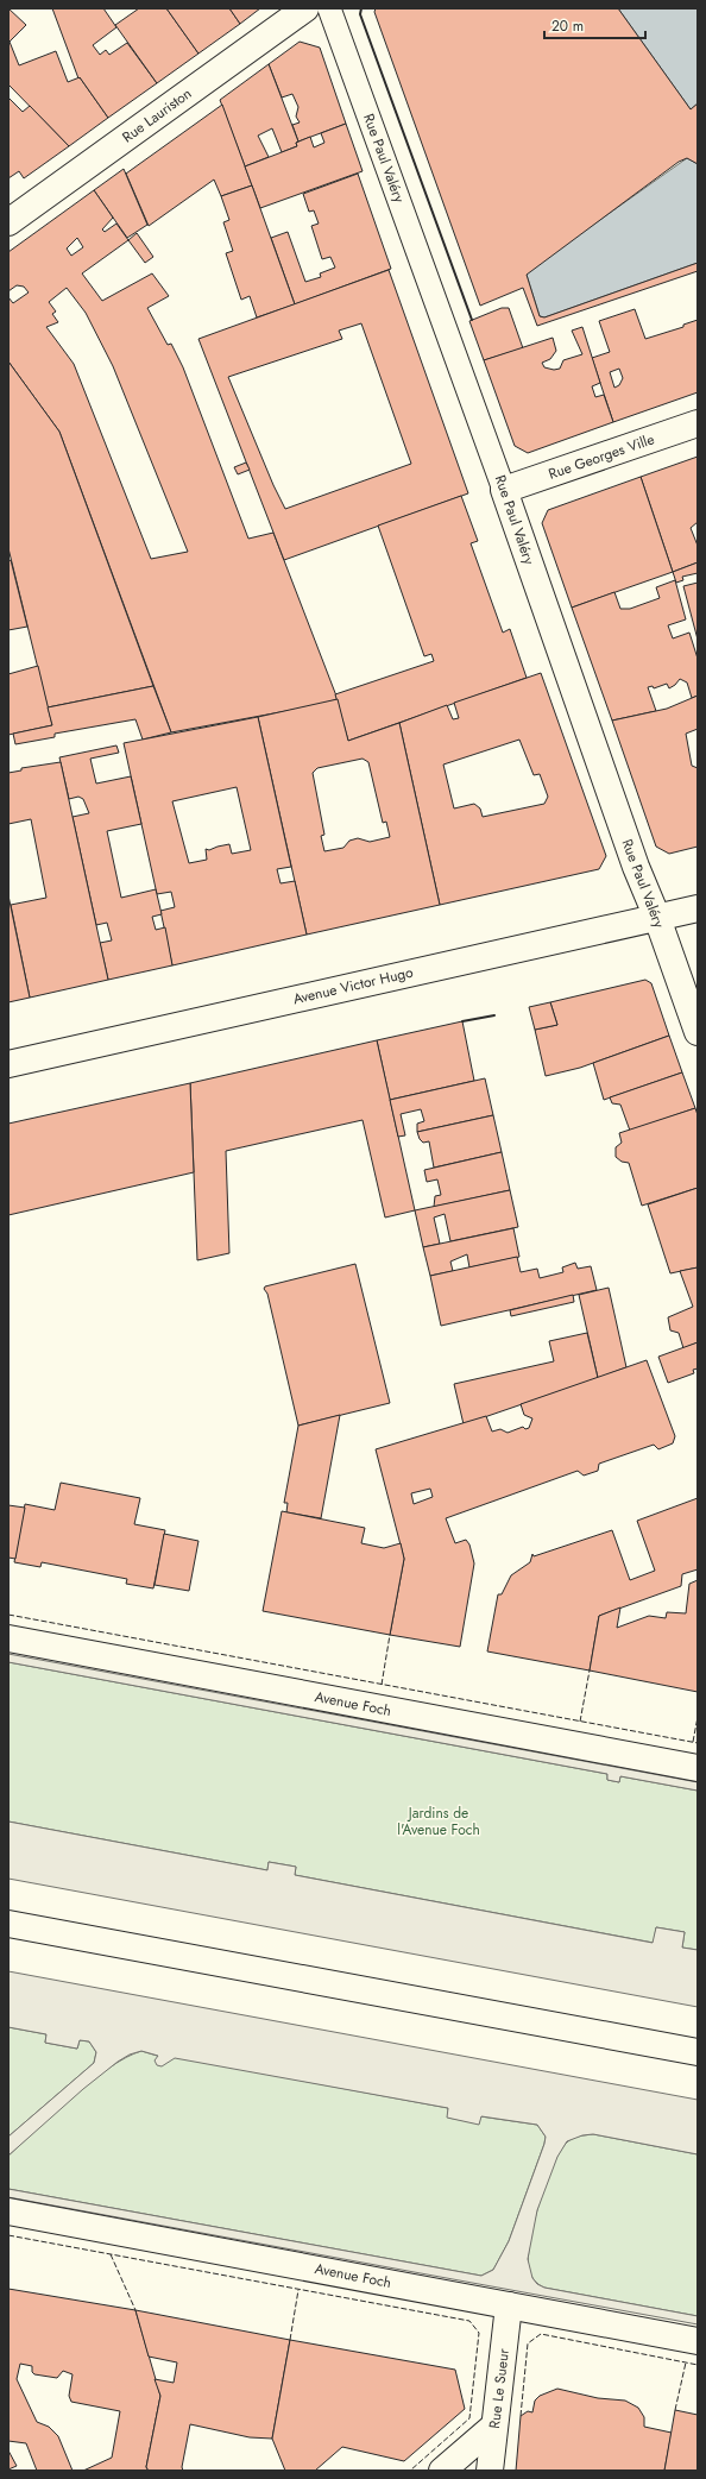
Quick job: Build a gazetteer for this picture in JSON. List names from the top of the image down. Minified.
{"streets":{"street":["Rue Lauriston","Rue Paul Valéry","Rue Georges Ville","Avenue Victor Hugo","Avenue Foch","Rue Le Sueur"]},"crossings":[["Rue Paul Valéry","Rue Georges Ville"],["Rue Paul Valéry","Avenue Victor Hugo"],["Avenue Foch","Rue Le Sueur"]],"parks":["Jardins de l'Avenue Foch"],"scale_bar":"20 m"}
